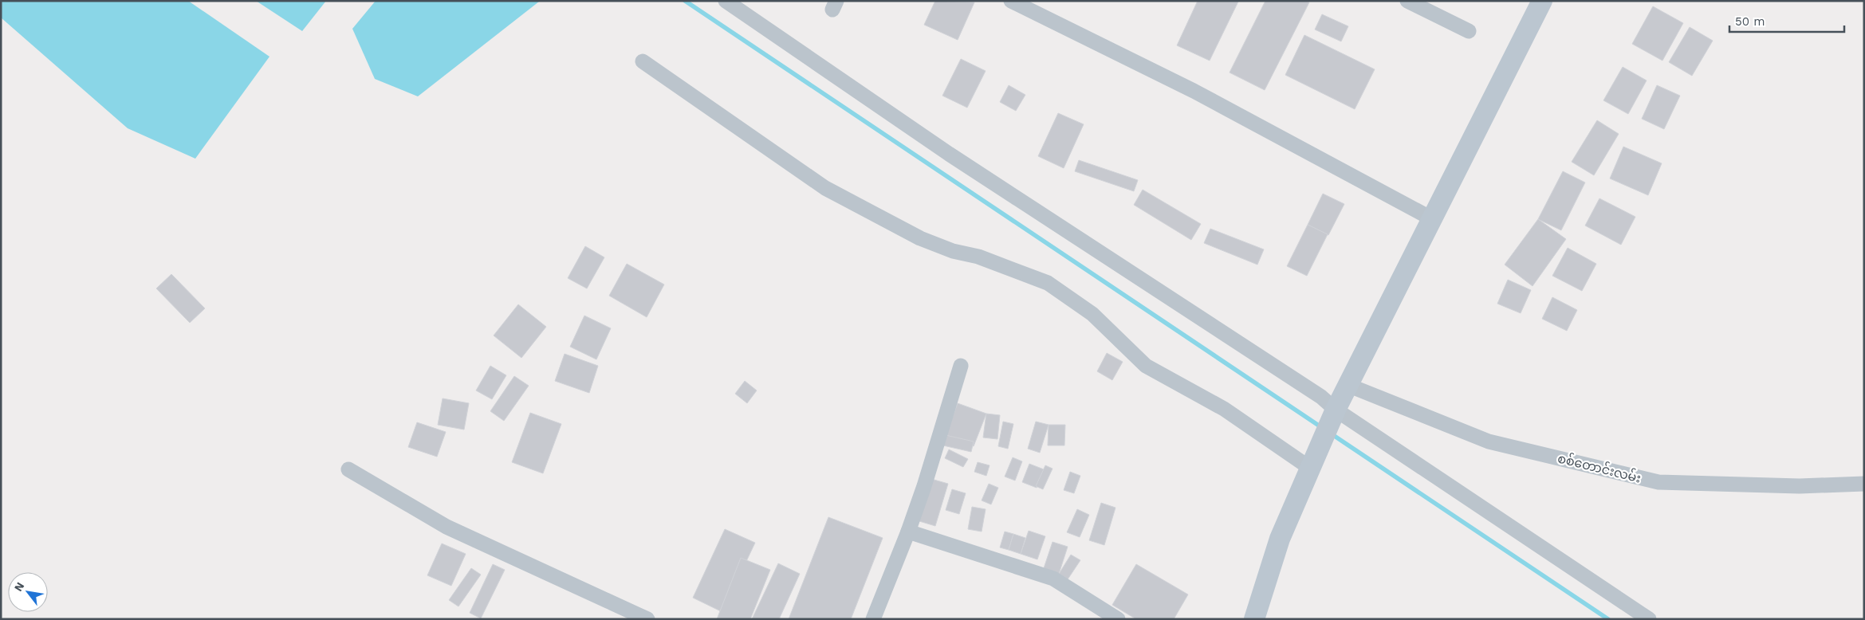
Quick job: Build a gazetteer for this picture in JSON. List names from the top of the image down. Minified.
{"streets":{"street":["စစ်တောင်းလမ်း"]},"scale_bar":"50 m","north":"top left"}
